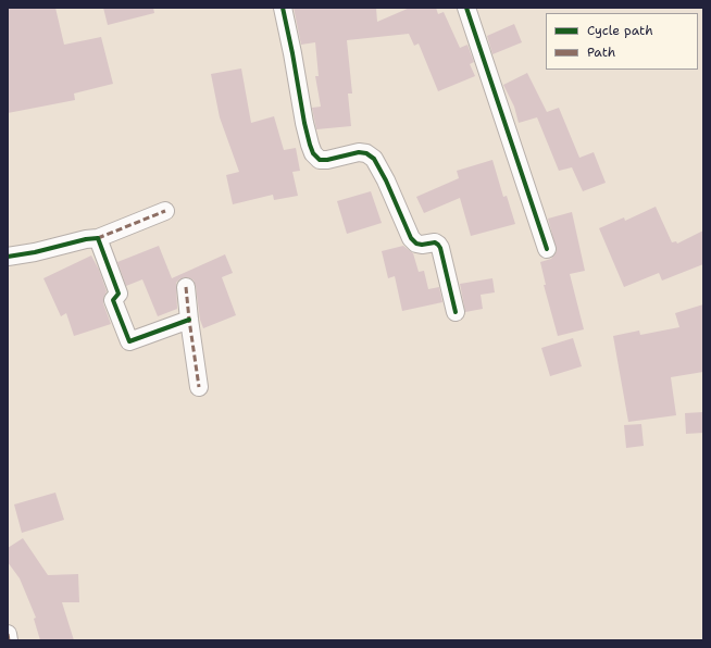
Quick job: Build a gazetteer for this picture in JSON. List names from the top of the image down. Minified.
{"legend":["Cycle path","Path"]}
